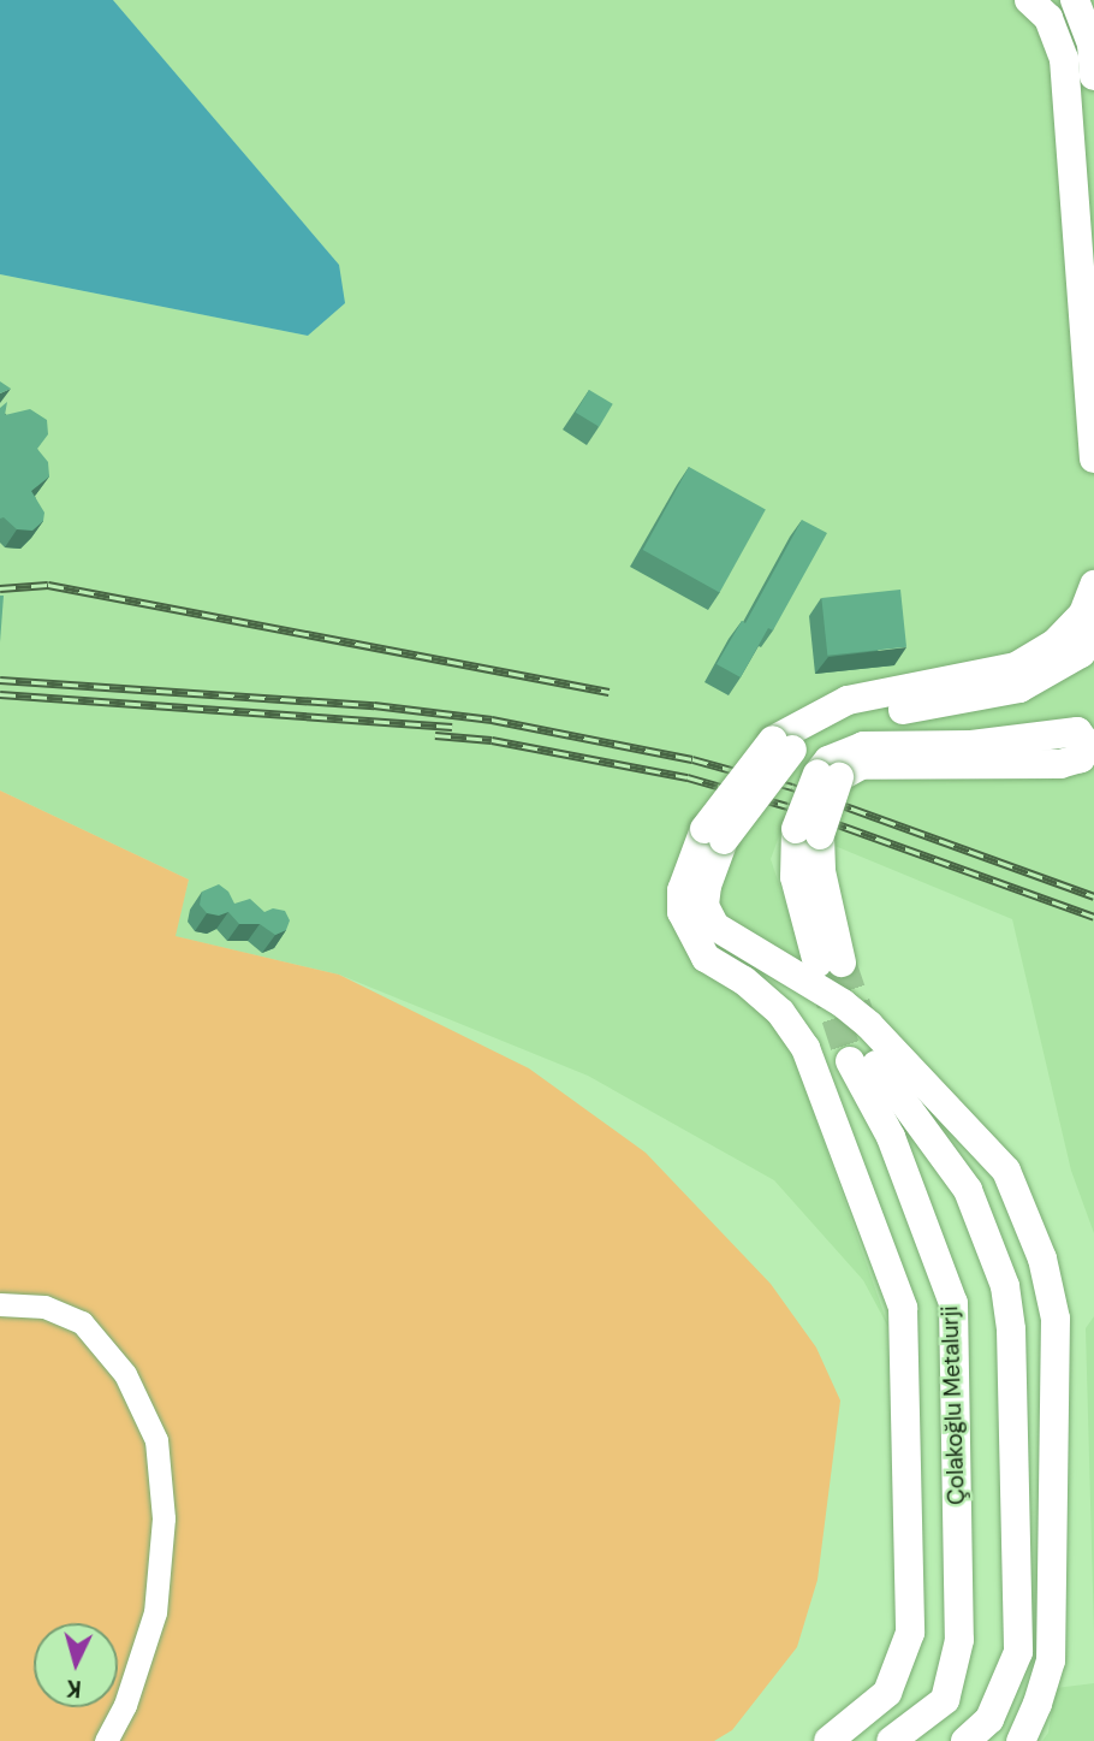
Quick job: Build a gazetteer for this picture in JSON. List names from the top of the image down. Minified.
{"streets":{"main road":["Çolakoğlu Metalurji"]},"north":"bottom"}
